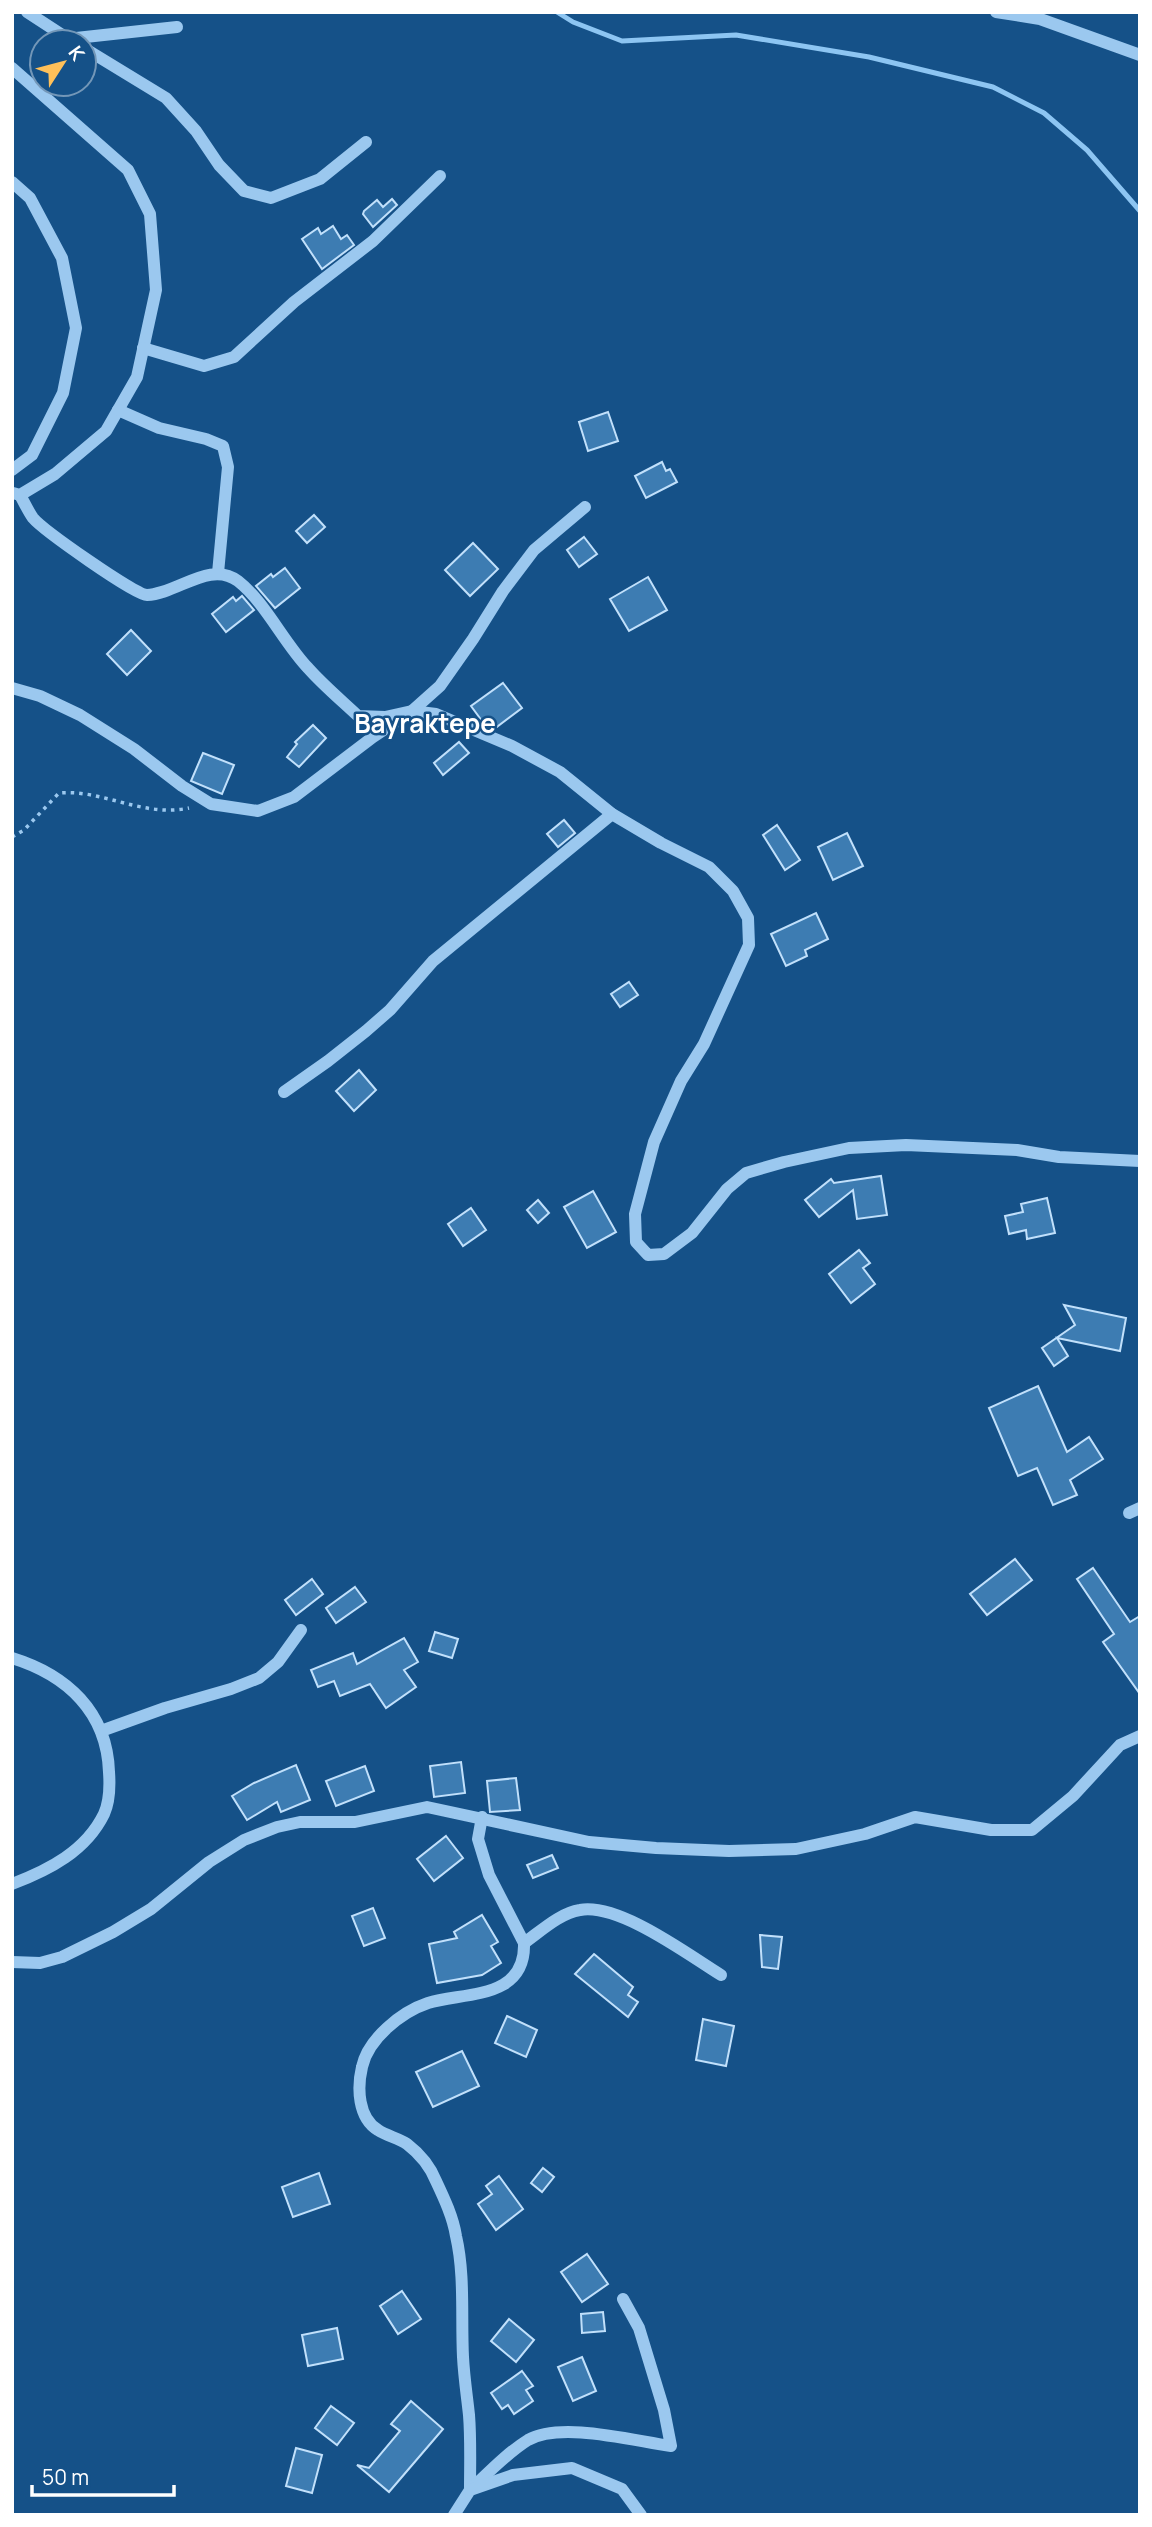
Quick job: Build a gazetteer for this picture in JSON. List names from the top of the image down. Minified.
{"districts":["Bayraktepe"],"scale_bar":"50 m","north":"top right"}
